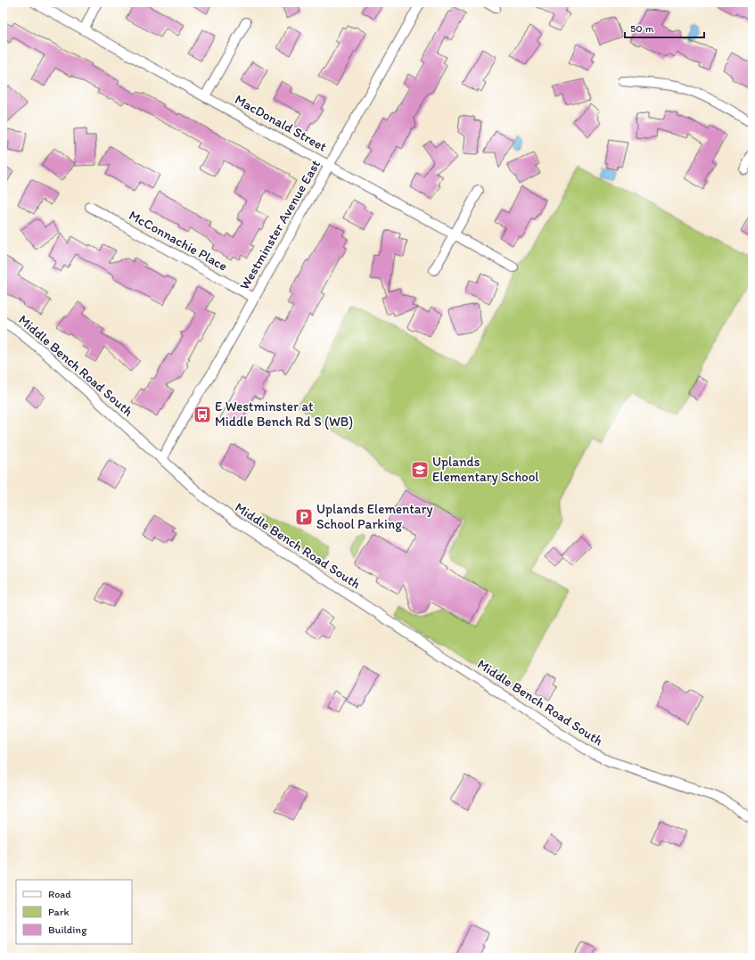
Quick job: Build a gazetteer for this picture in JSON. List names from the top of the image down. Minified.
{"streets":{"street":["MacDonald Street","Westminster Avenue East","McConnachie Place","Middle Bench Road South"]},"crossings":[["MacDonald Street","Westminster Avenue East"],["Westminster Avenue East","McConnachie Place"],["Westminster Avenue East","Middle Bench Road South"]],"places":{"bus stop":["E Westminster at Middle Bench Rd S (WB)"],"school or university":["Uplands Elementary School"],"parking":["Uplands Elementary School Parking"]},"legend":["Road","Park","Building"],"scale_bar":"50 m"}
